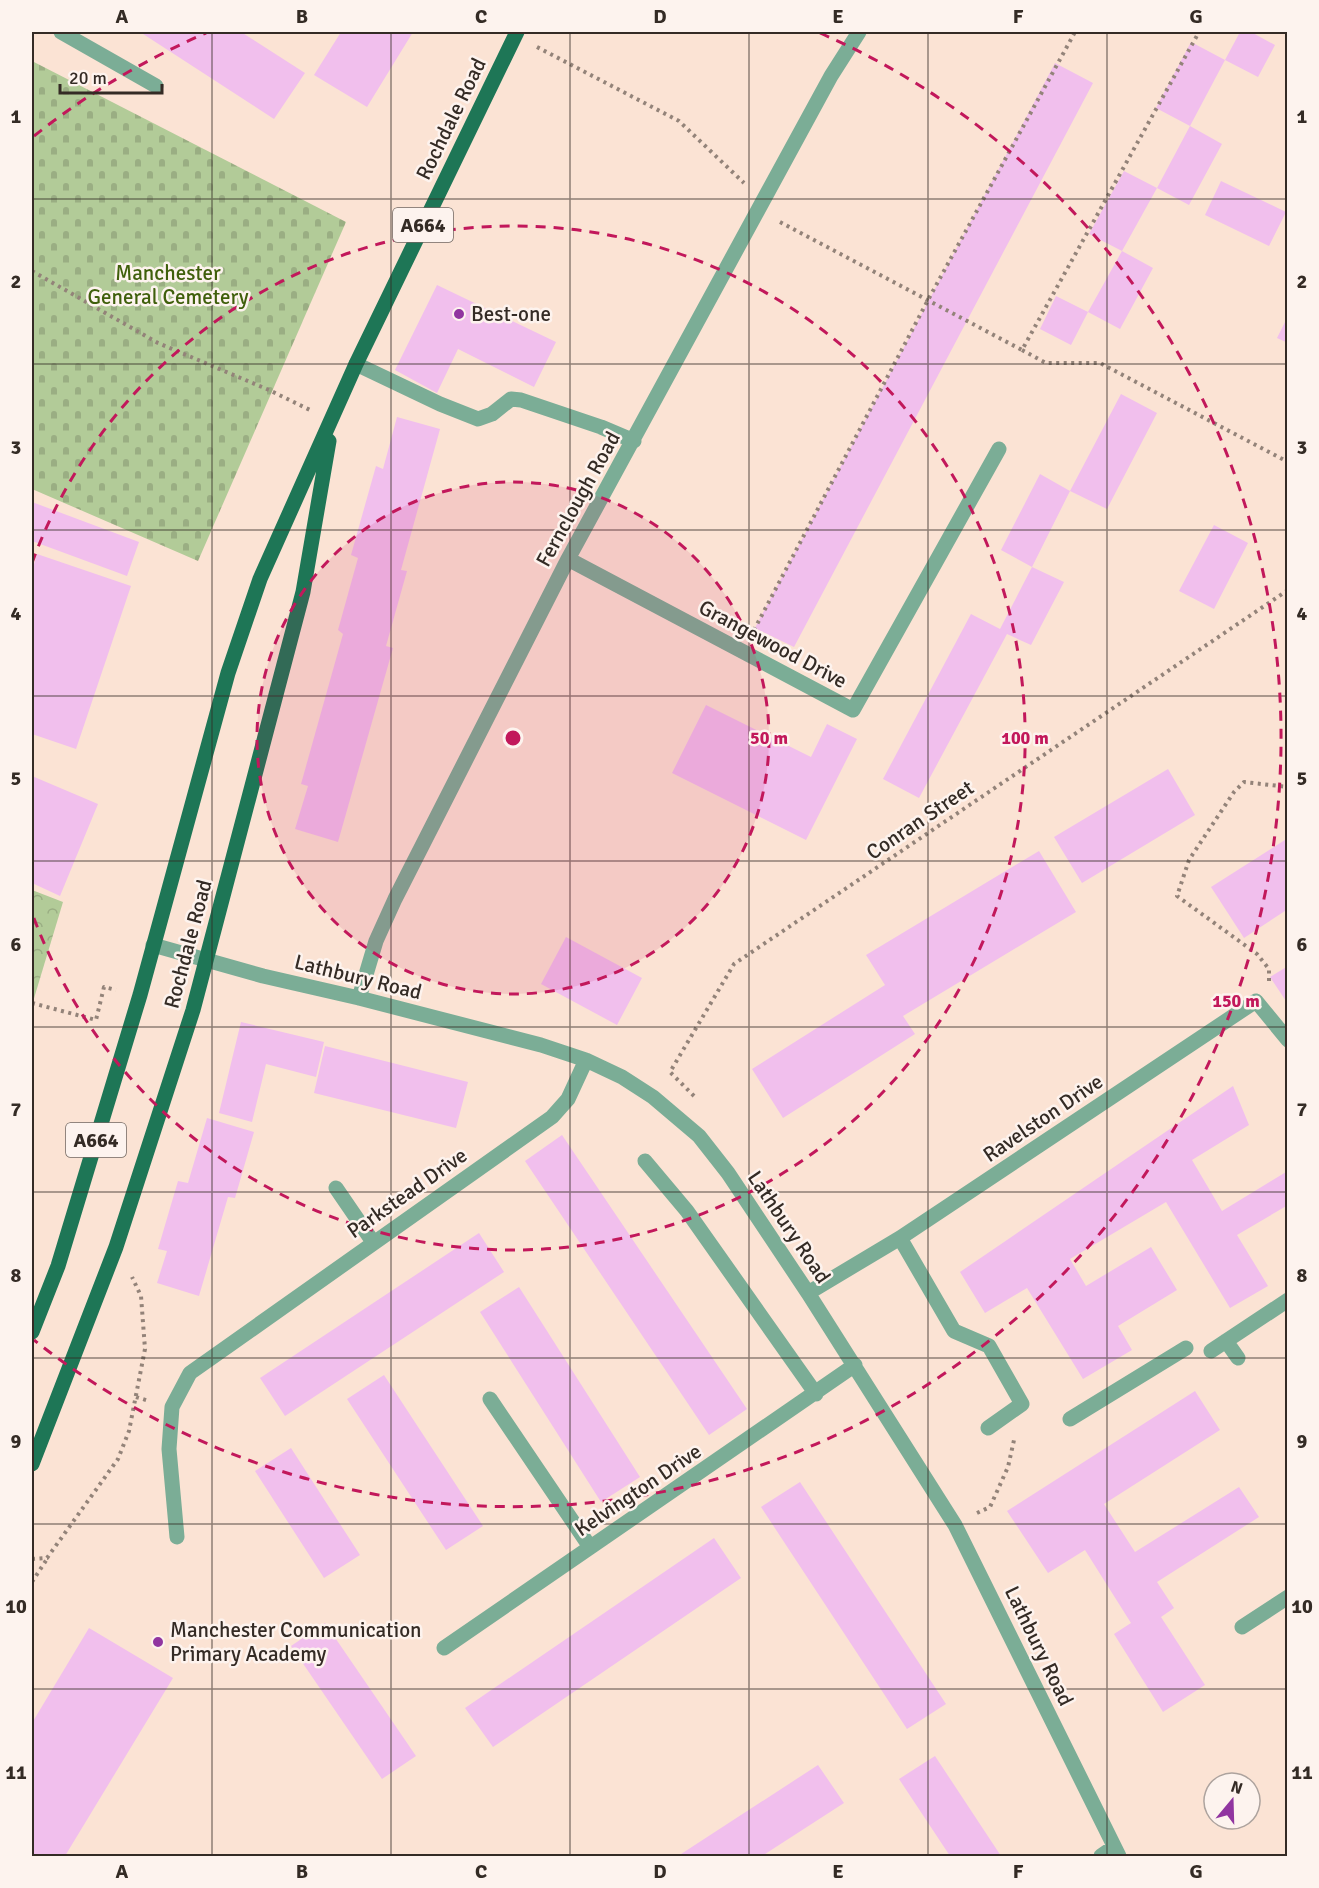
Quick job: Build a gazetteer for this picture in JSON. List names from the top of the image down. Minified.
{"streets":{"main road":["Rochdale Road","A664"],"street":["Fernclough Road","Grangewood Drive","Lathbury Road","Ravelston Drive","Parkstead Drive","Kelvington Drive"],"path":["Conran Street"]},"crossings":[["Rochdale Road","Lathbury Road"],["Fernclough Road","Grangewood Drive"],["Fernclough Road","Lathbury Road"],["Conran Street","Lathbury Road"],["Lathbury Road","Ravelston Drive"],["Lathbury Road","Parkstead Drive"],["Lathbury Road","Kelvington Drive"]],"parks":["Manchester General Cemetery"],"places":["Best-one","Manchester Communication Primary Academy"],"scale_bar":"20 m","north":"top","grid":{"columns":["A","B","C","D","E","F","G"],"rows":["1","2","3","4","5","6","7","8","9","10","11"]},"rings":["50 m","100 m","150 m"]}
